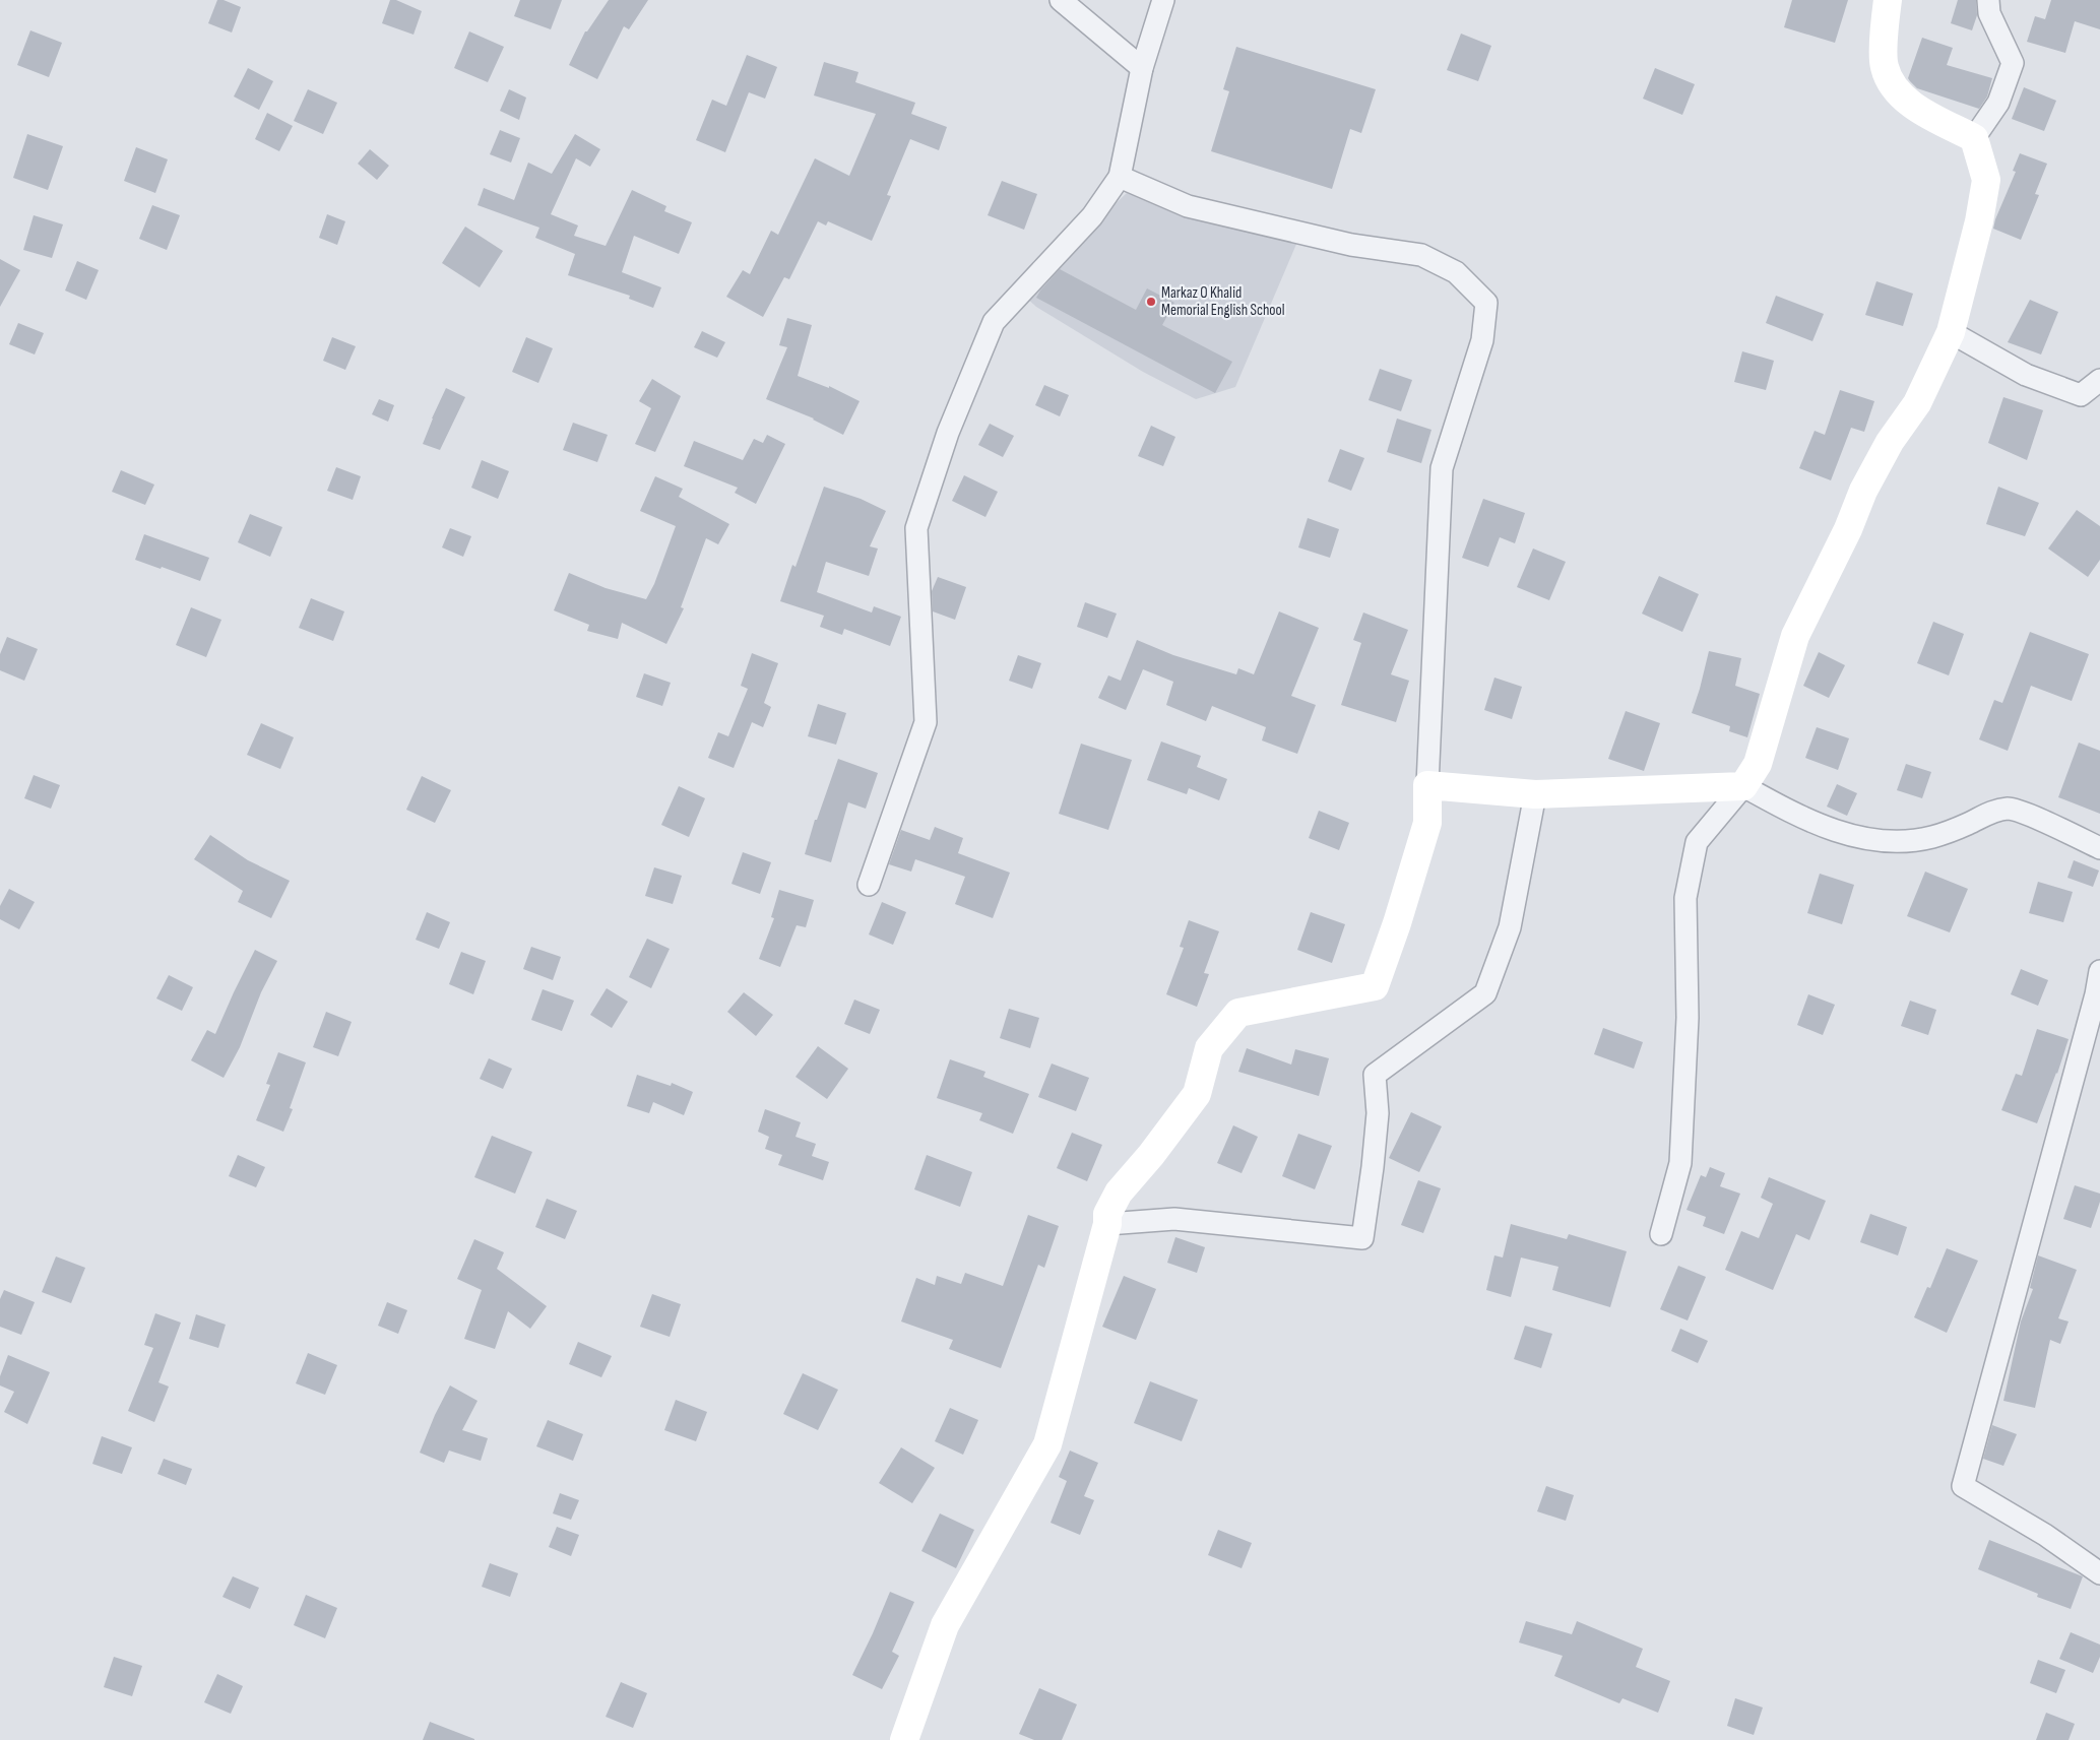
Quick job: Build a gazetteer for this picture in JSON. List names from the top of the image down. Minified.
{"places":["Markaz O Khalid Memorial English School"]}
